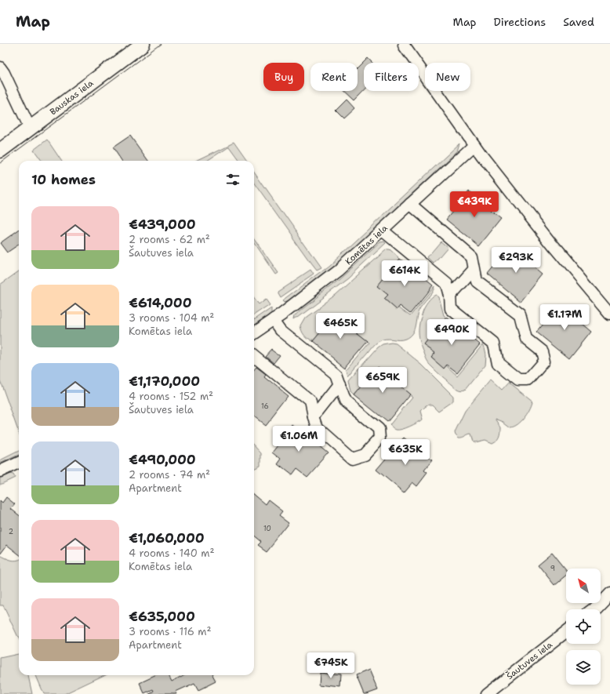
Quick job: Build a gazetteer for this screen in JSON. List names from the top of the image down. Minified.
{"streets":{"street":["Bauskas iela","Komētas iela","Šautuves iela"]},"house_numbers":["16","10","2","9"],"north":"top left","page":{"header":"Map","nav":["Map","Directions","Saved"],"chip":["Buy","Rent","Filters","New"],"heading":"10 homes","price":["€439K","€293K","€614K","€1.17M","€465K","€490K","€659K","€1.06M","€635K","€745K"],"list":[{"name":"€439,000","note":"2 rooms · 62 m² · Šautuves iela"},{"name":"€614,000","note":"3 rooms · 104 m² · Komētas iela"},{"name":"€1,170,000","note":"4 rooms · 152 m² · Šautuves iela"},{"name":"€490,000","note":"2 rooms · 74 m² · Apartment"},{"name":"€1,060,000","note":"4 rooms · 140 m² · Komētas iela"},{"name":"€635,000","note":"3 rooms · 116 m² · Apartment"}]}}
